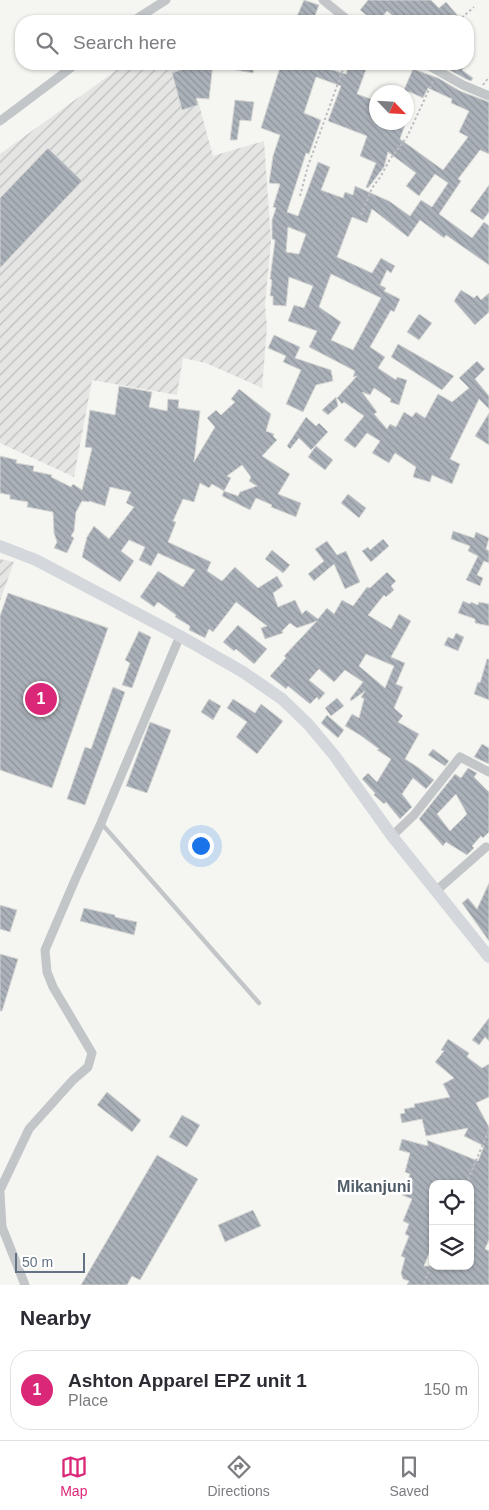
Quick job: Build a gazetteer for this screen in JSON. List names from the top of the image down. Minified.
{"districts":["Mikanjuni"],"scale_bar":"50 m","north":"bottom right","page":{"search":"Search here","pins":"1","scale":"50 m","heading":"Nearby","list":[{"mark":"1","name":"Ashton Apparel EPZ unit 1","note":"Place","value":"150 m"}],"nav":["Map","Directions","Saved"]}}
